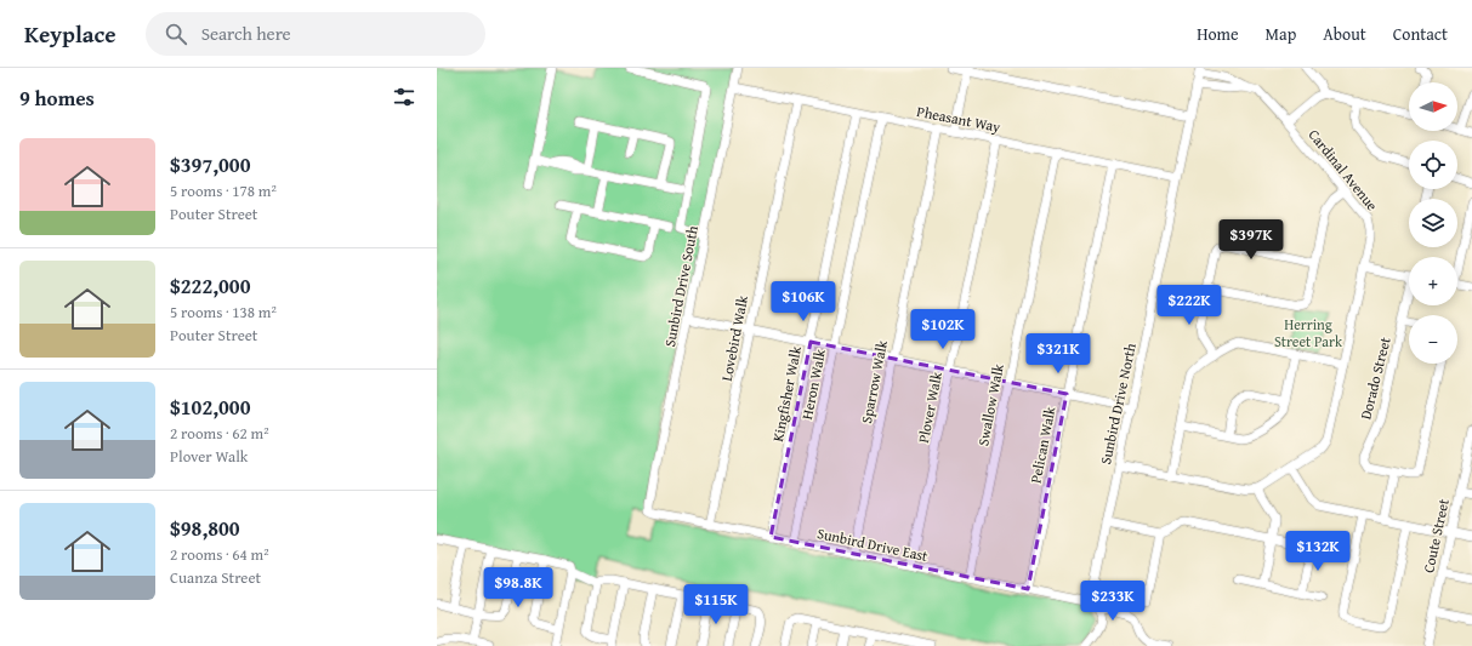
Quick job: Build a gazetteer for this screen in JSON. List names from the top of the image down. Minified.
{"streets":{"street":["Pheasant Way","Cardinal Avenue","Sunbird Drive South","Lovebird Walk","Dorado Street","Sparrow Walk","Heron Walk","Kingfisher Walk","Sunbird Drive North","Swallow Walk","Plover Walk","Pelican Walk","Coute Street","Sunbird Drive East"]},"crossings":[["Pheasant Way","Sunbird Drive South"],["Pheasant Way","Lovebird Walk"],["Pheasant Way","Sparrow Walk"],["Pheasant Way","Heron Walk"],["Pheasant Way","Kingfisher Walk"],["Pheasant Way","Sunbird Drive North"],["Pheasant Way","Swallow Walk"],["Pheasant Way","Plover Walk"],["Pheasant Way","Pelican Walk"],["Cardinal Avenue","Sunbird Drive North"],["Sunbird Drive South","Sunbird Drive East"],["Lovebird Walk","Sunbird Drive East"],["Sparrow Walk","Sunbird Drive East"],["Heron Walk","Sunbird Drive East"],["Kingfisher Walk","Sunbird Drive East"],["Sunbird Drive North","Sunbird Drive East"],["Swallow Walk","Sunbird Drive East"],["Plover Walk","Sunbird Drive East"],["Pelican Walk","Sunbird Drive East"]],"parks":["Herring Street Park"],"north":"right","page":{"header":"Keyplace","search":"Search here","nav":["Home","Map","About","Contact"],"heading":"9 homes","map_buttons":["+","−"],"list":[{"name":"$397,000","note":"5 rooms · 178 m² · Pouter Street"},{"name":"$222,000","note":"5 rooms · 138 m² · Pouter Street"},{"name":"$102,000","note":"2 rooms · 62 m² · Plover Walk"},{"name":"$98,800","note":"2 rooms · 64 m² · Cuanza Street"}],"price":["$397K","$106K","$222K","$102K","$321K","$132K","$98.8K","$233K","$115K"]}}
